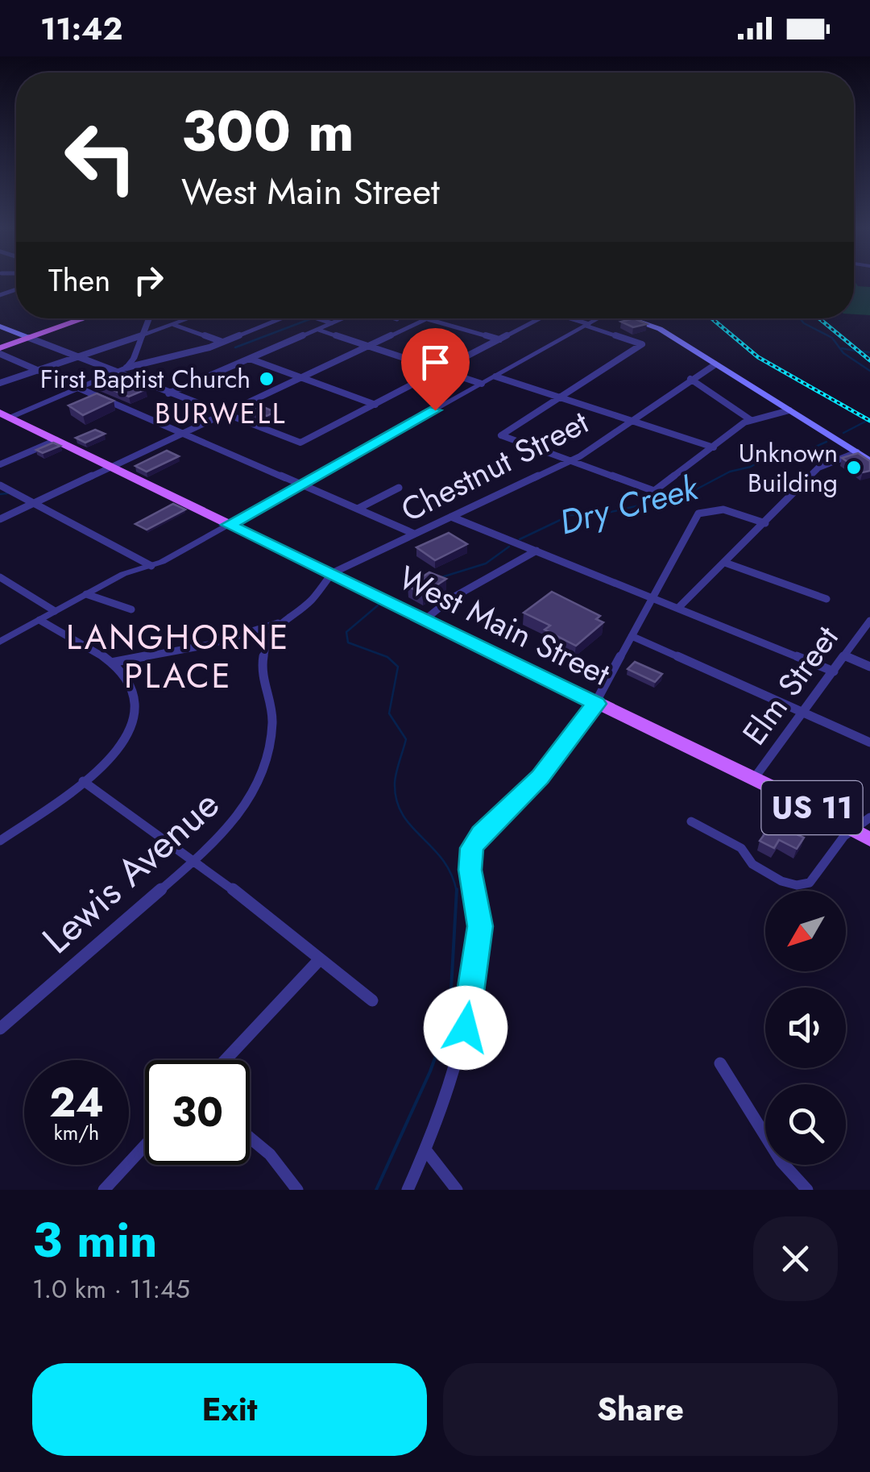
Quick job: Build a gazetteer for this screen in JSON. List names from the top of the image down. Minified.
{"streets":{"main road":["West Main Street","US 11"],"street":["Chestnut Street","Elm Street","Lewis Avenue"]},"crossings":[["Chestnut Street","West Main Street"],["West Main Street","Elm Street"],["West Main Street","US 11"]],"districts":["BURWELL","LANGHORNE PLACE"],"water":["Dry Creek"],"places":["First Baptist Church","Unknown Building"],"north":"bottom left","page":{"status":"11:42","turn":["300 m","West Main Street"],"then":"Then","speed":"24 km/h","limit":"30","heading":["3 min","1.0 km · 11:45"],"buttons":["Exit","Share"]}}
